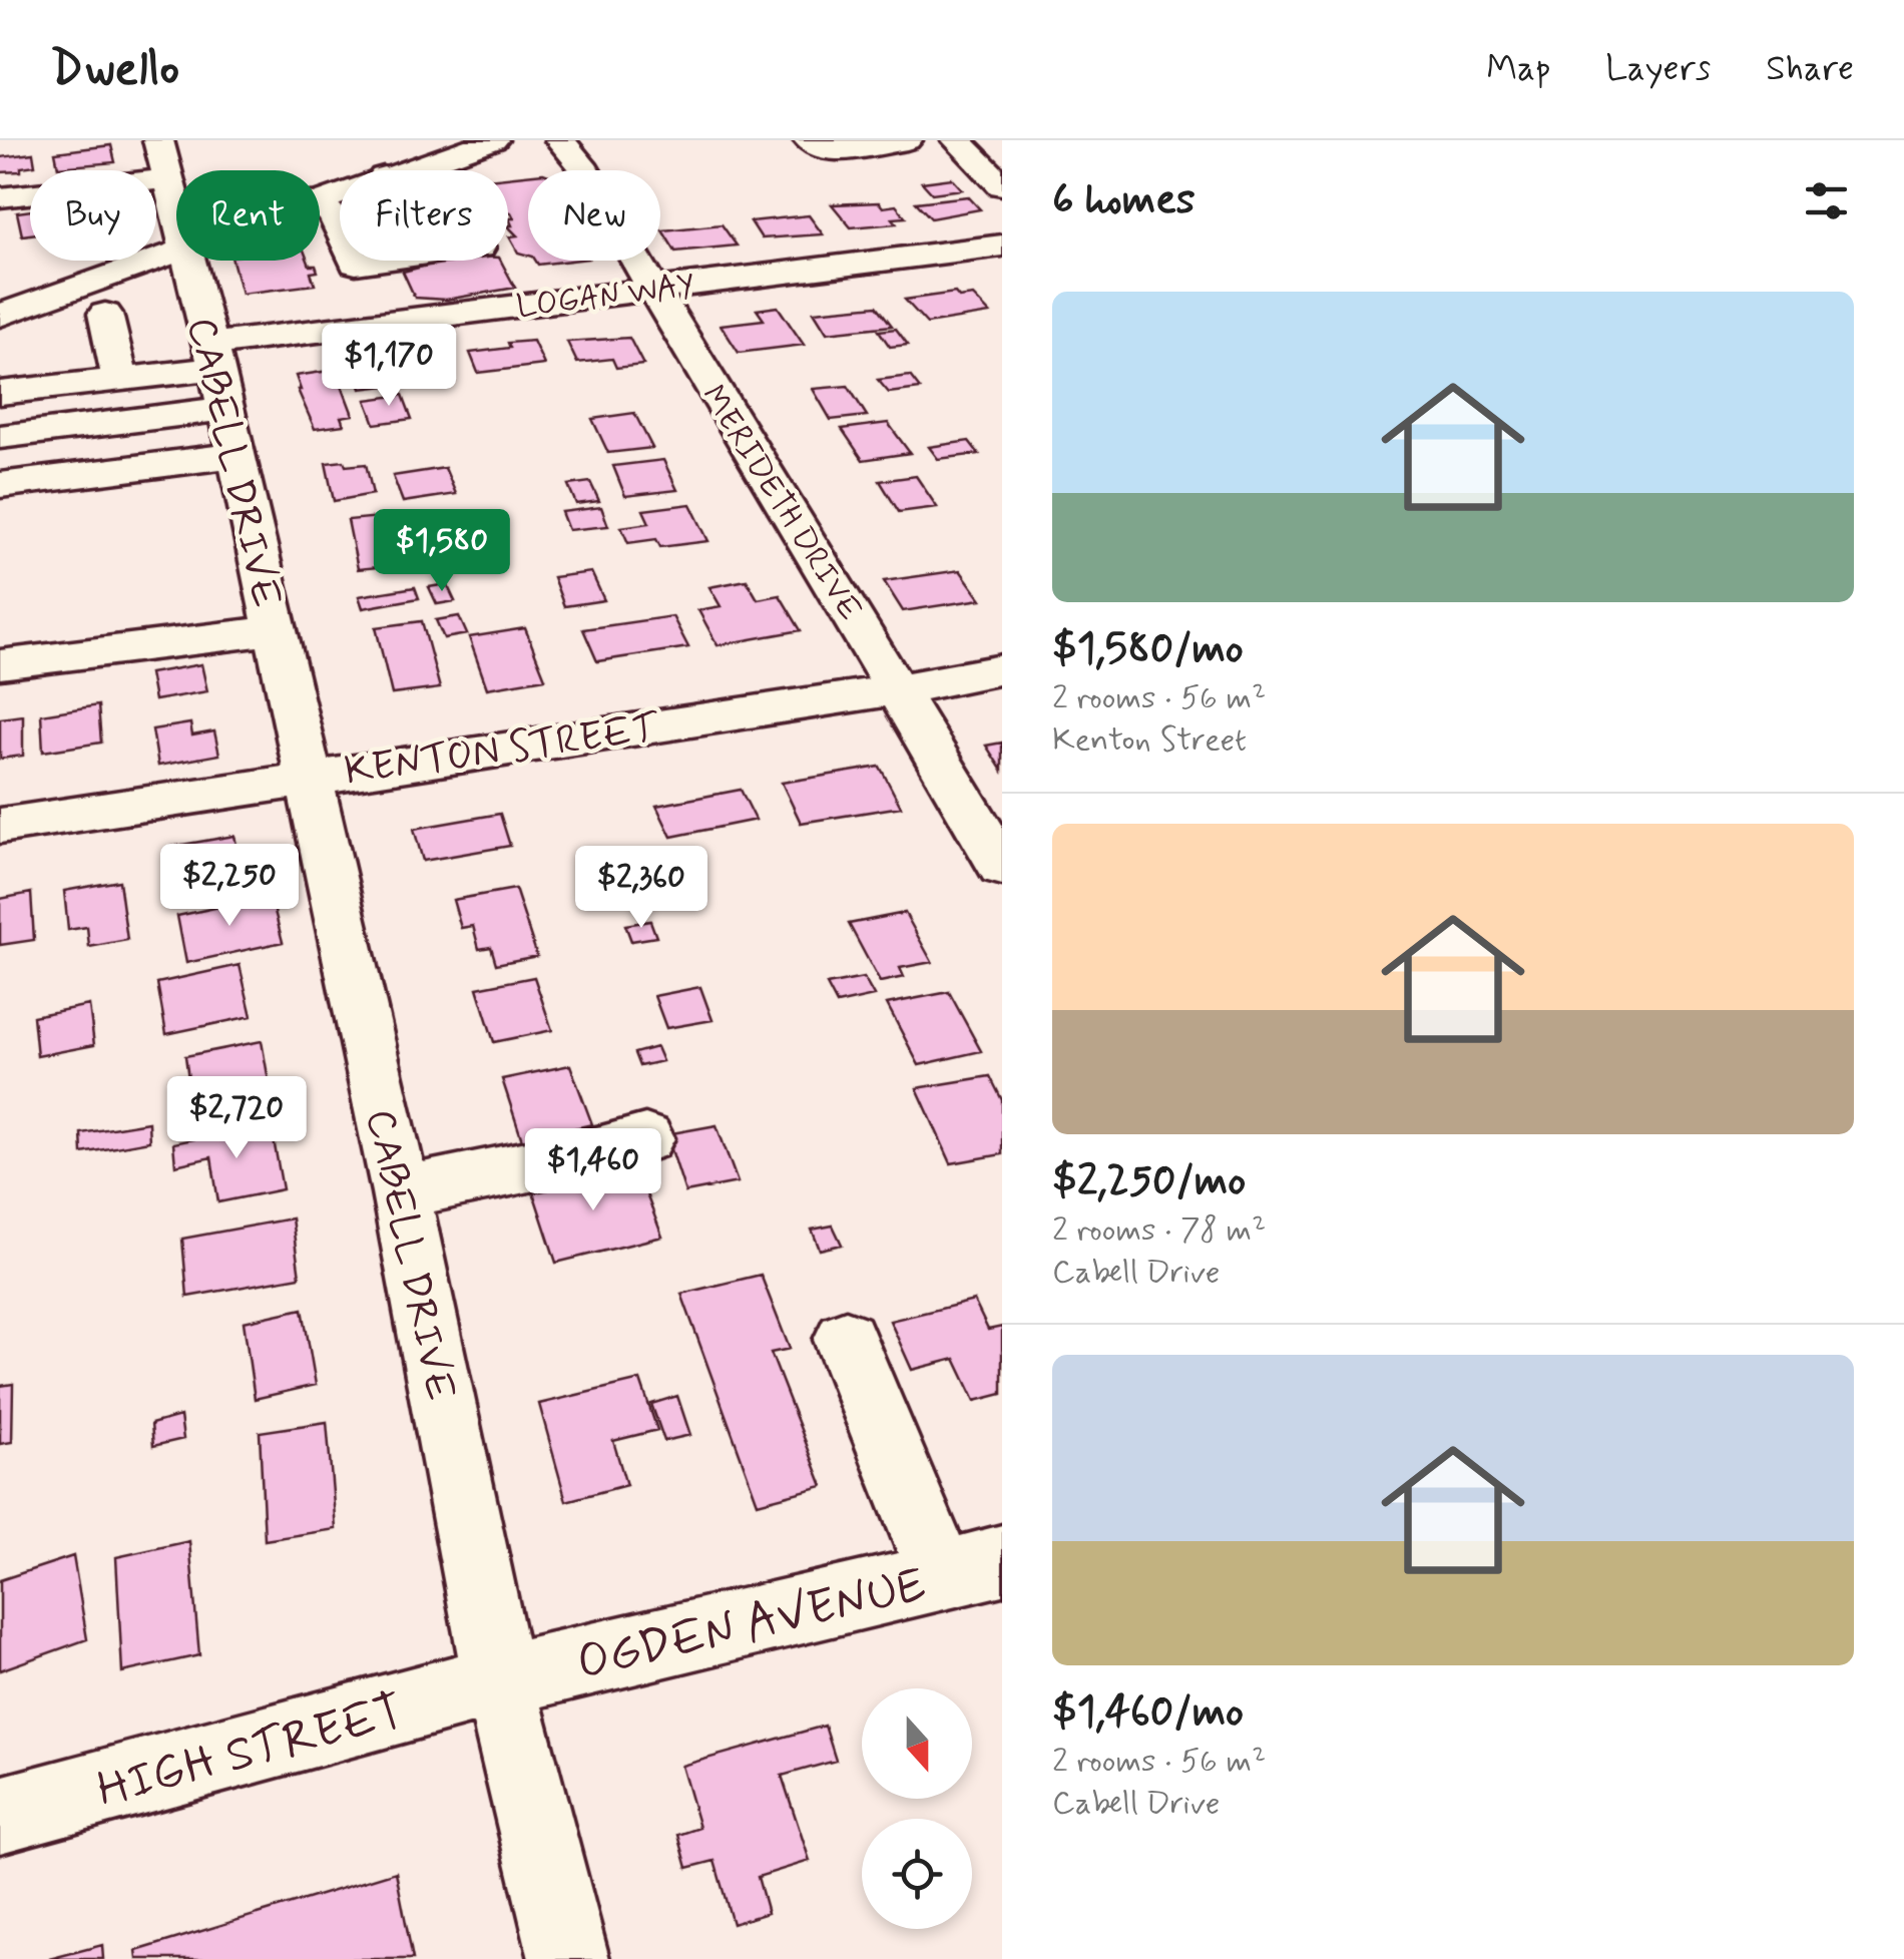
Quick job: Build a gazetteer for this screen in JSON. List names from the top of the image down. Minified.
{"streets":{"street":["LOGAN WAY","CABELL DRIVE","MERIDETH DRIVE","KENTON STREET","OGDEN AVENUE","HIGH STREET"]},"crossings":[["LOGAN WAY","CABELL DRIVE"],["LOGAN WAY","MERIDETH DRIVE"],["CABELL DRIVE","KENTON STREET"],["CABELL DRIVE","OGDEN AVENUE"],["CABELL DRIVE","HIGH STREET"],["MERIDETH DRIVE","KENTON STREET"],["OGDEN AVENUE","HIGH STREET"]],"north":"bottom","page":{"header":"Dwello","nav":["Map","Layers","Share"],"heading":"6 homes","chip":["Buy","Rent","Filters","New"],"list":[{"name":"$1,580/mo","note":"2 rooms · 56 m² · Kenton Street"},{"name":"$2,250/mo","note":"2 rooms · 78 m² · Cabell Drive"},{"name":"$1,460/mo","note":"2 rooms · 56 m² · Cabell Drive"}],"price":["$1,170","$1,580","$2,250","$2,360","$2,720","$1,460"]}}
